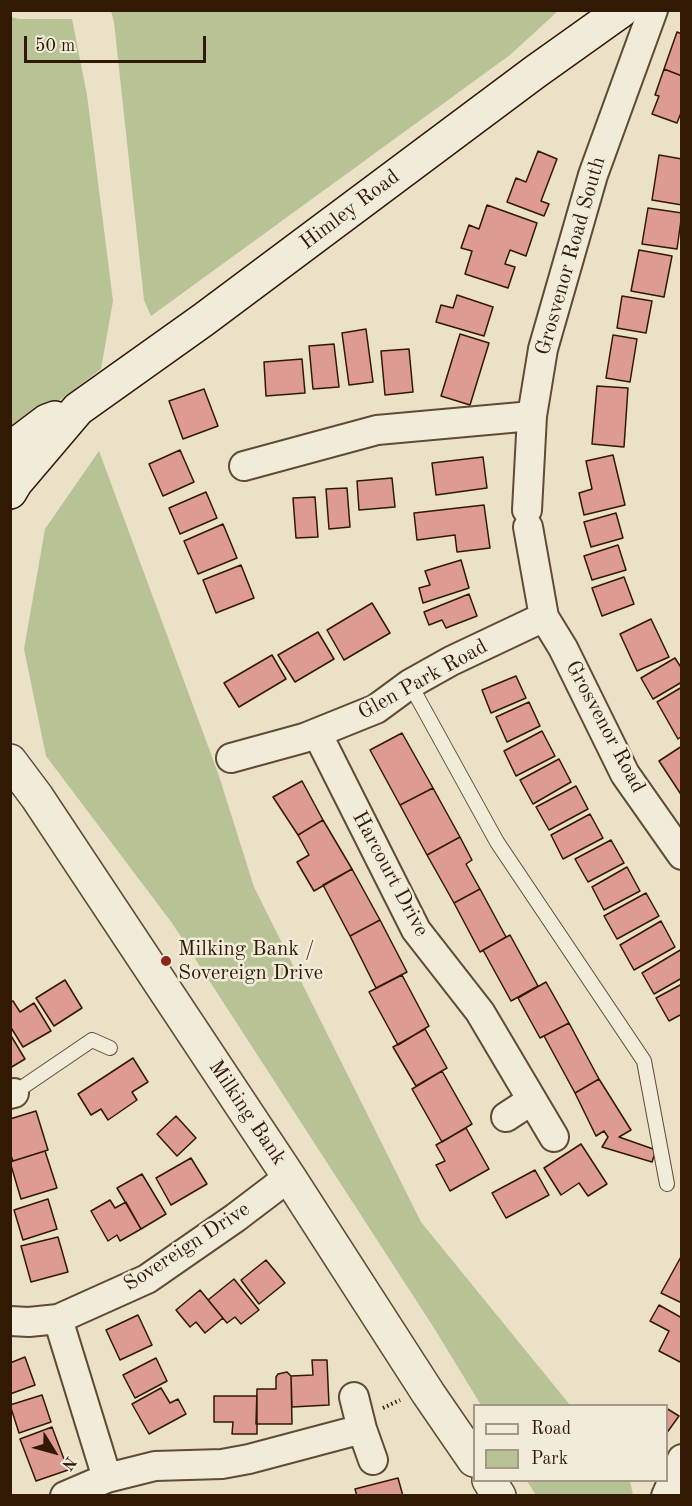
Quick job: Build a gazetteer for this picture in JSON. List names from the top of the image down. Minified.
{"streets":{"main road":["Himley Road","Milking Bank"],"street":["Grosvenor Road South","Glen Park Road","Grosvenor Road","Harcourt Drive","Sovereign Drive"]},"crossings":[["Grosvenor Road South","Glen Park Road"],["Grosvenor Road South","Grosvenor Road"],["Glen Park Road","Grosvenor Road"],["Glen Park Road","Harcourt Drive"],["Milking Bank","Sovereign Drive"]],"places":["Milking Bank / Sovereign Drive"],"legend":["Road","Park"],"scale_bar":"50 m","north":"bottom right"}
